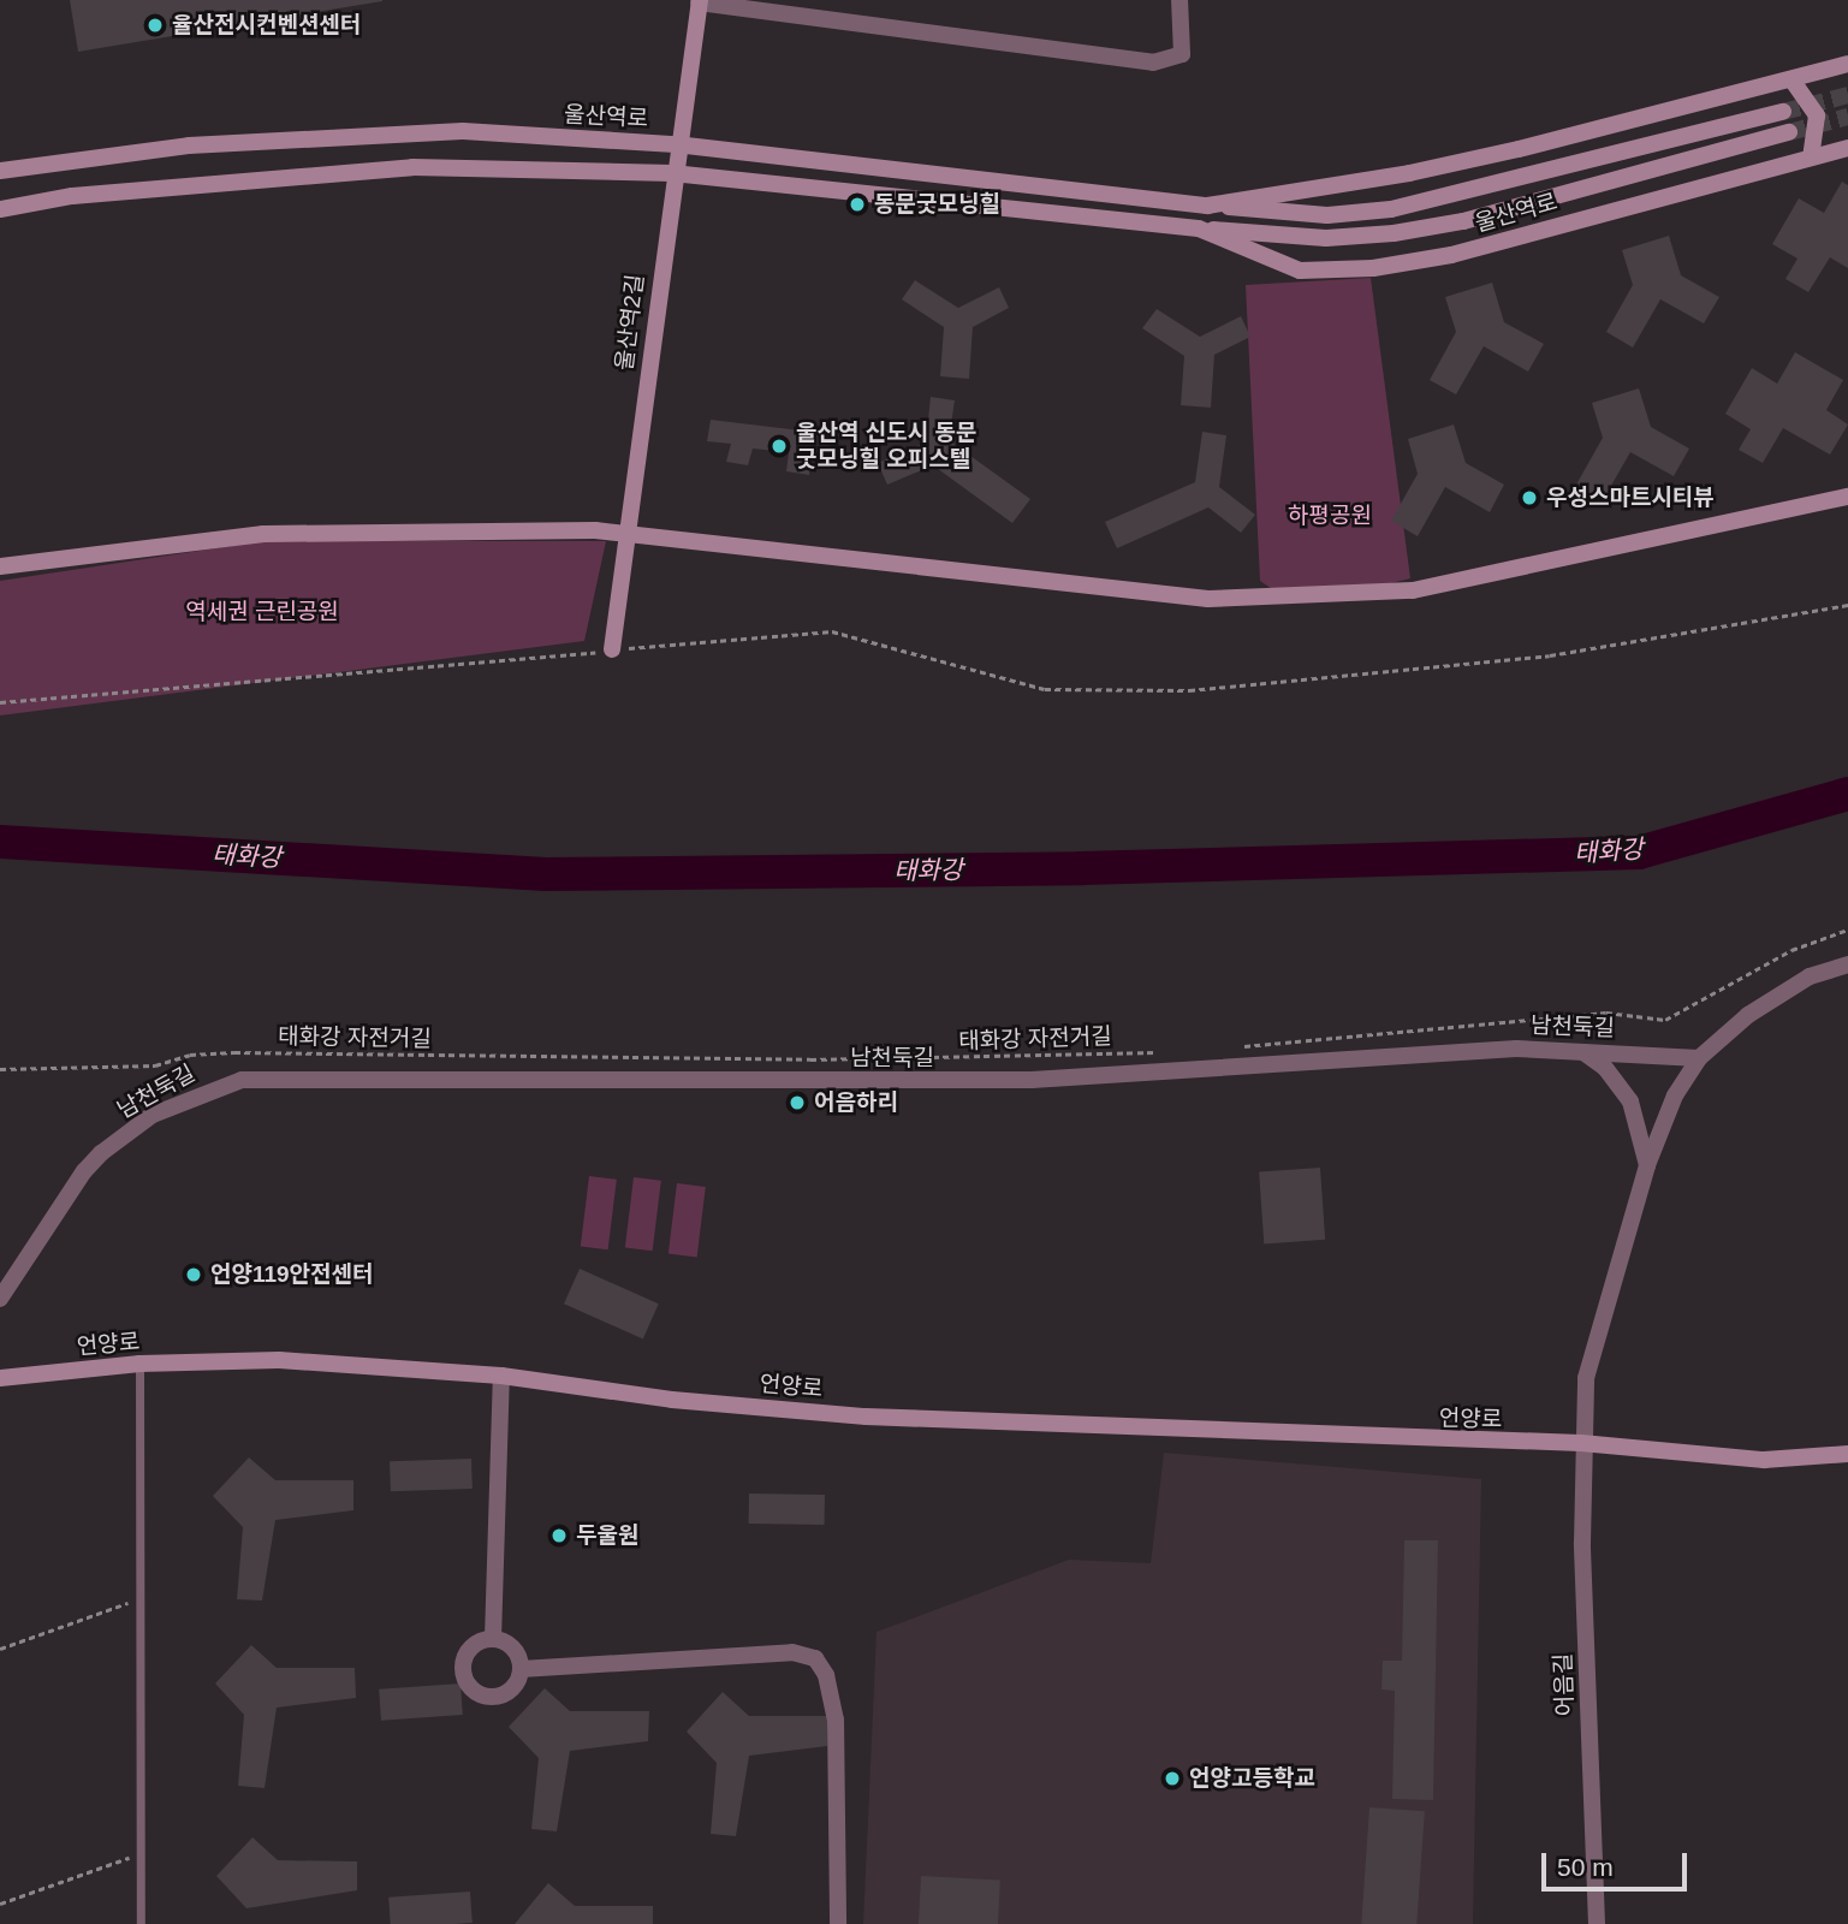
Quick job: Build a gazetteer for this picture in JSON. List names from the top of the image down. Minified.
{"streets":{"main road":["울산역로","울산역2길","언양로"],"street":["남천둑길","어음길"],"path":["태화강 자전거길"]},"crossings":[["울산역로","울산역2길"],["언양로","어음길"]],"water":["태화강"],"parks":["하평공원","역세권 근린공원"],"places":["율산전시컨벤션센터","동문굿모닝힐","울산역 신도시 동문 굿모닝힐 오피스텔","우성스마트시티뷰","어음하리","언양119안전센터","두울원","언양고등학교"],"scale_bar":"50 m"}
